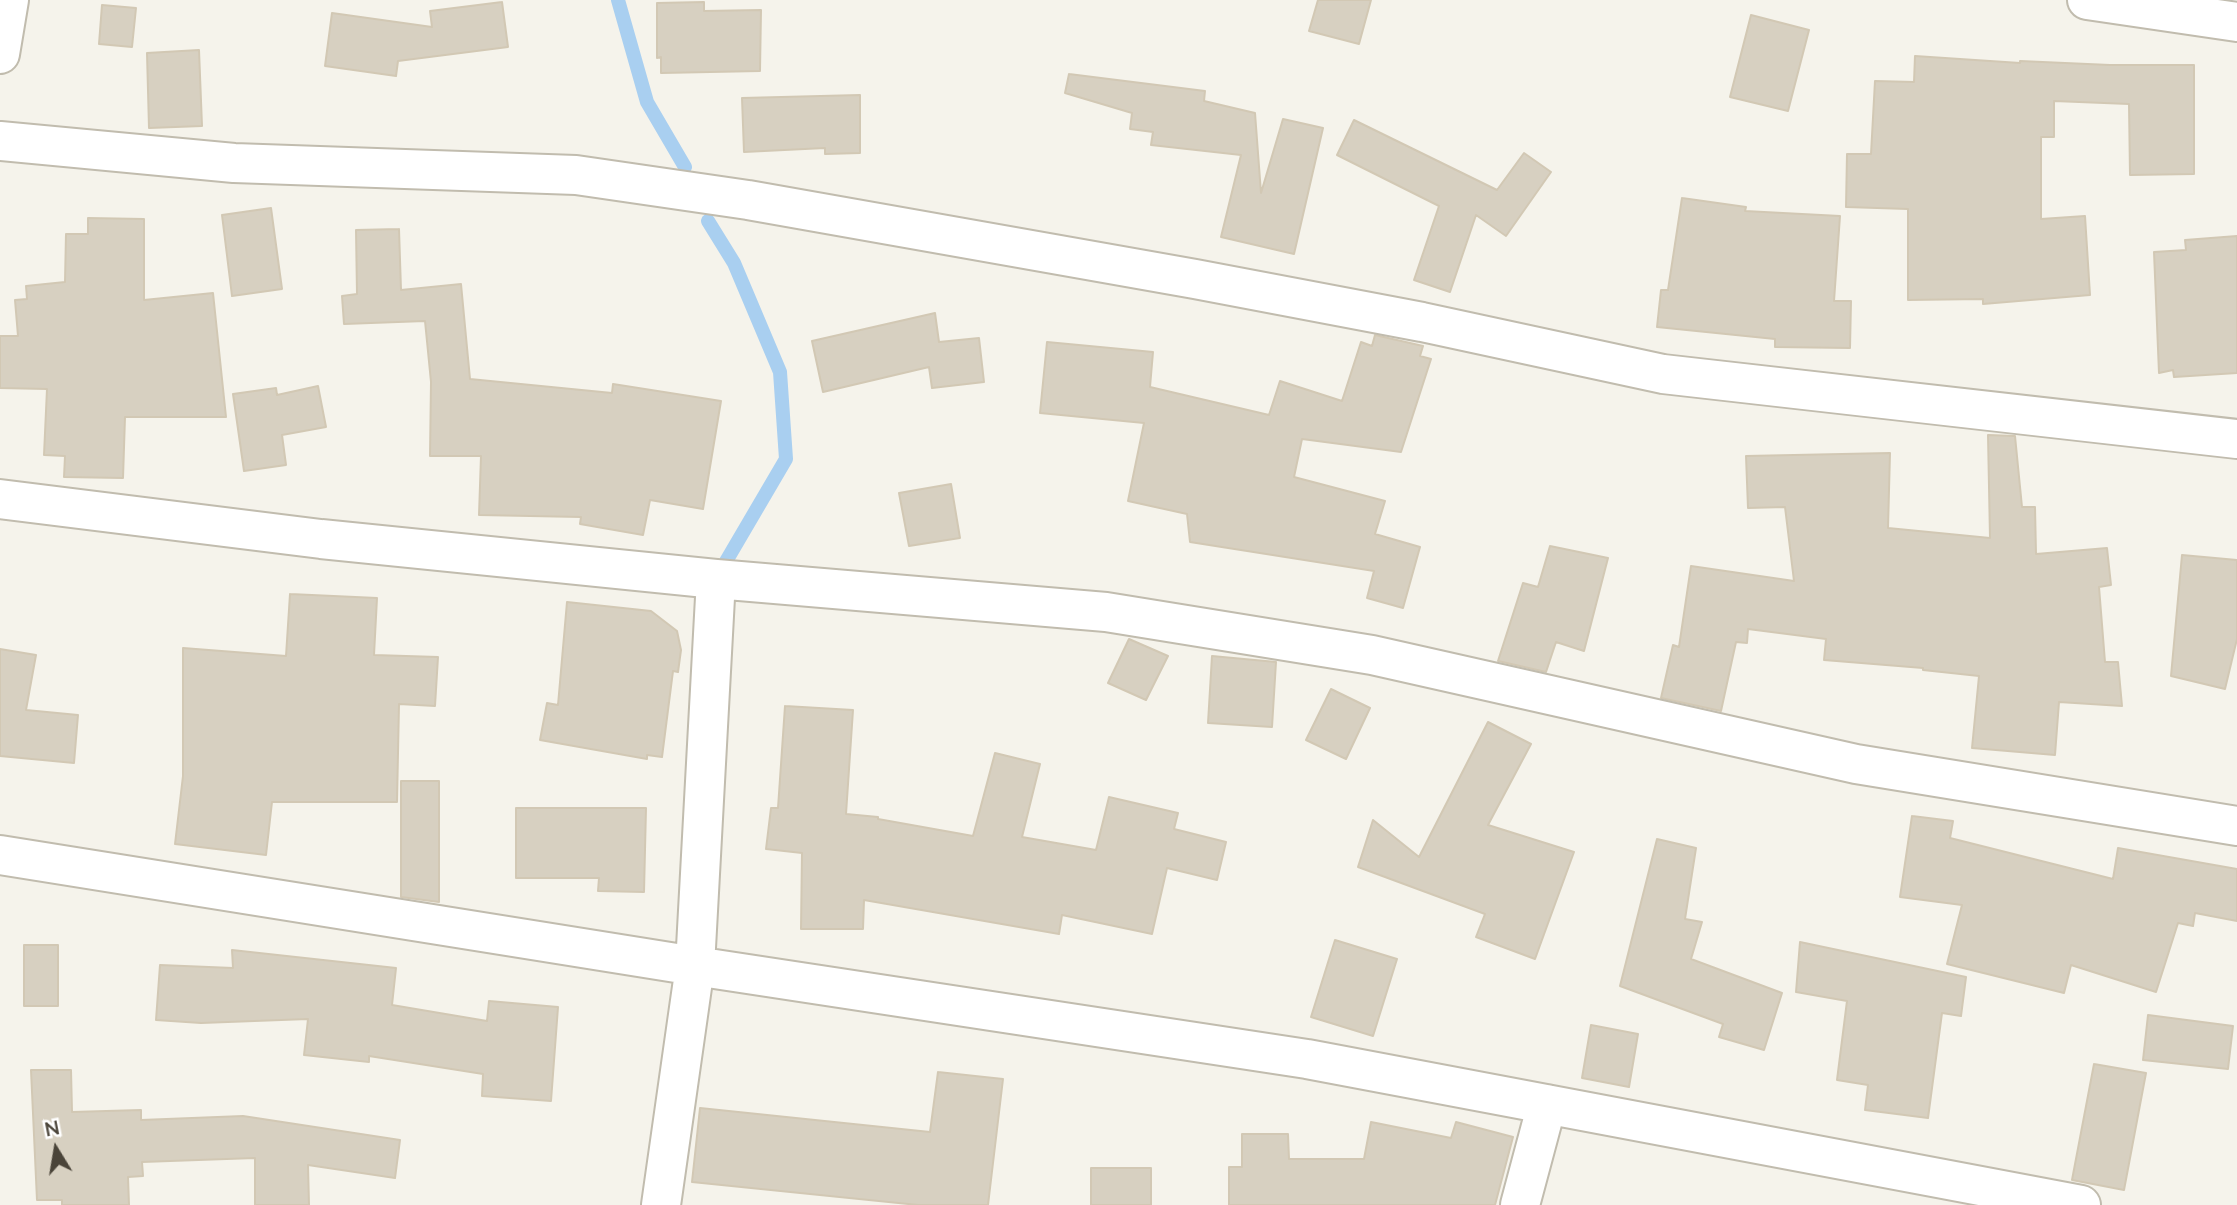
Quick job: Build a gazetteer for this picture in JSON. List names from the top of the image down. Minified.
{"north":"top"}
